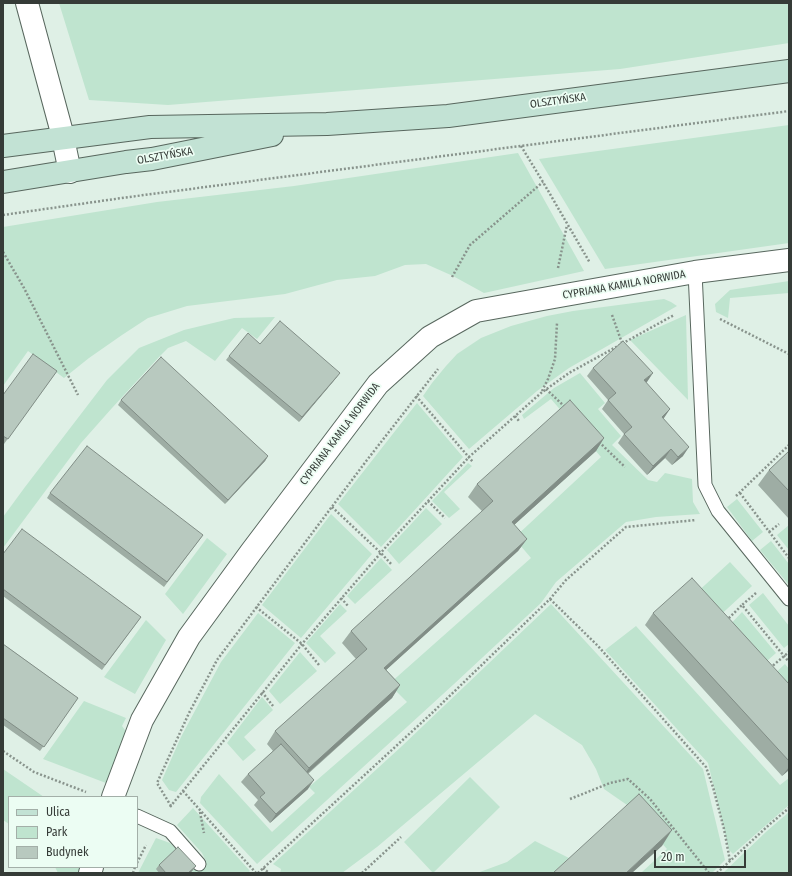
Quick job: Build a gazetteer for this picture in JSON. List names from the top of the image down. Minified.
{"streets":{"main road":["OLSZTYŃSKA"],"street":["CYPRIANA KAMILA NORWIDA"]},"legend":["Ulica","Park","Budynek"],"scale_bar":"20 m"}
